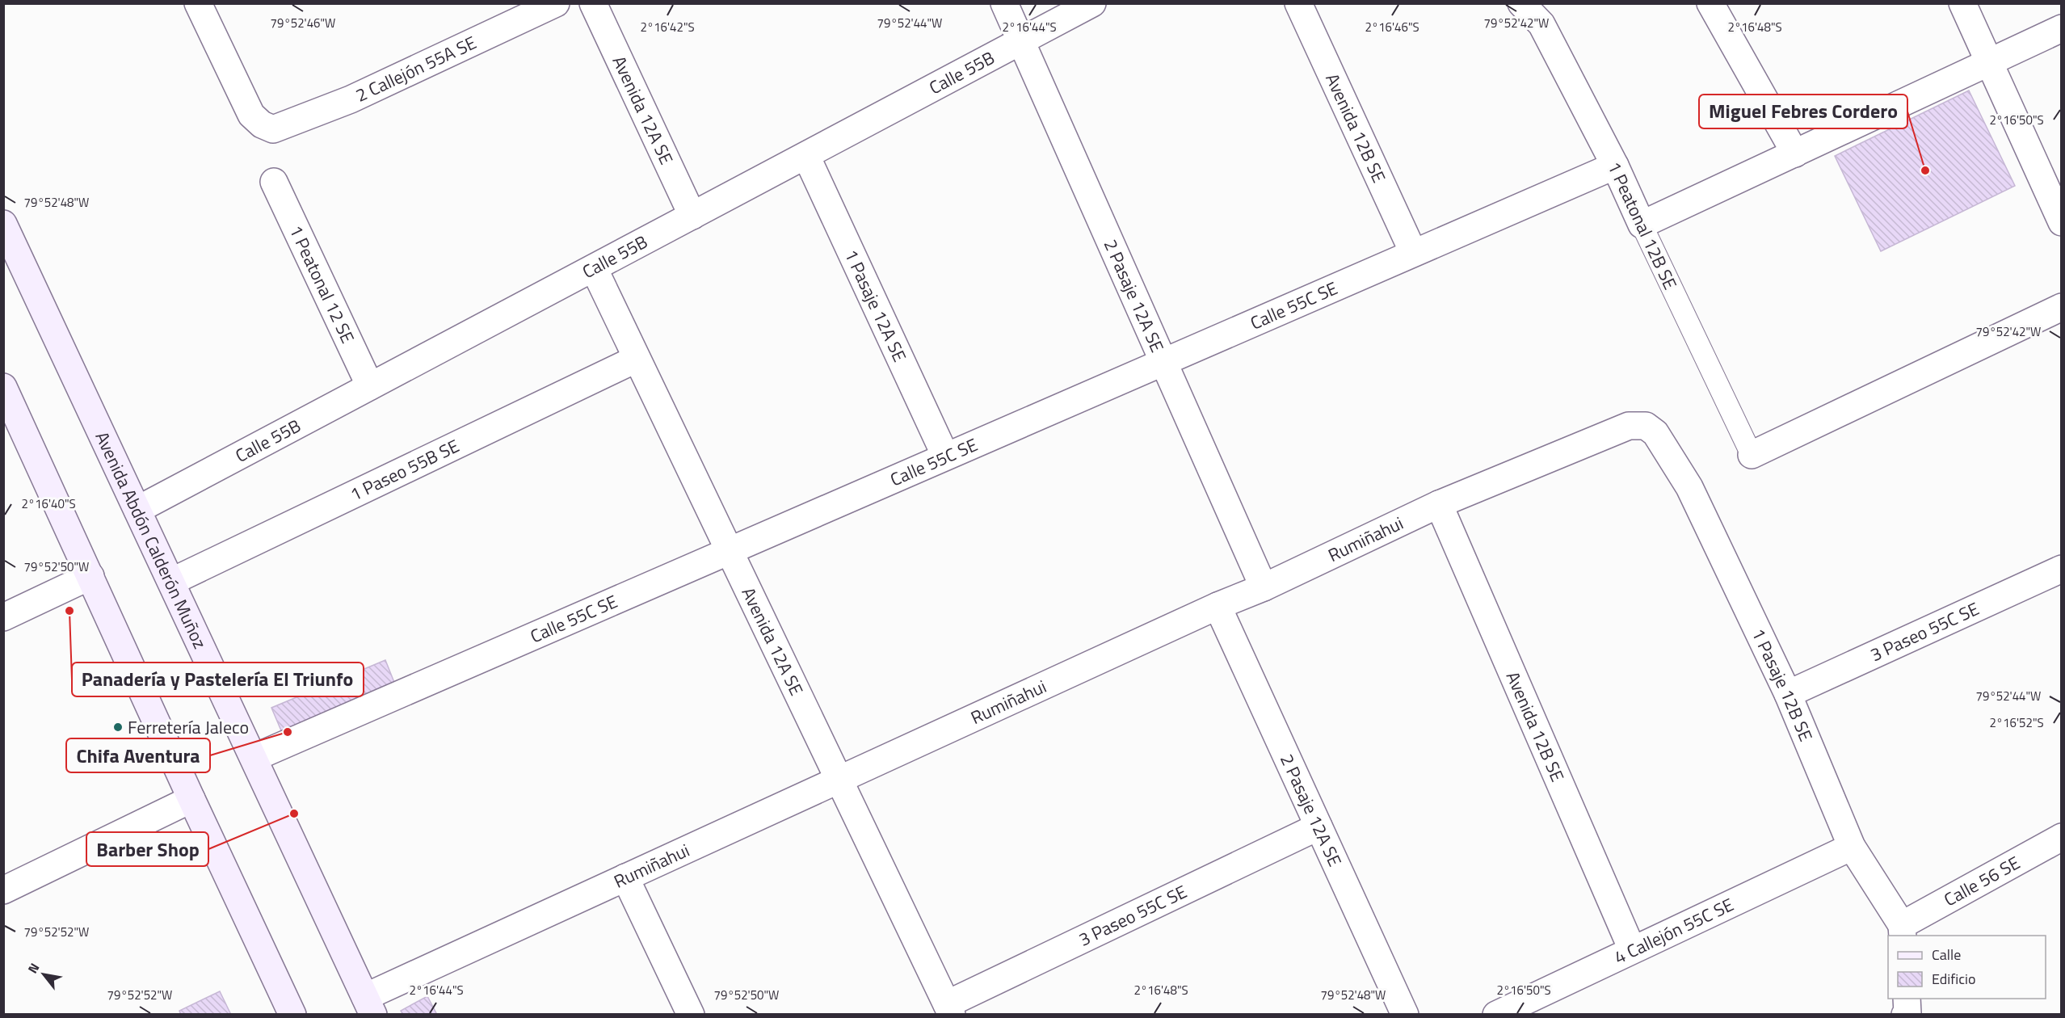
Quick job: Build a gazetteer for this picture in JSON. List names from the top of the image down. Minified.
{"streets":{"main road":["Avenida Abdón Calderón Muñoz"],"street":["2 Callejón 55A SE","Calle 55B","Avenida 12A SE","Avenida 12B SE","1 Peatonal 12B SE","1 Peatonal 12 SE","2 Pasaje 12A SE","Calle 55C SE","1 Pasaje 12A SE","1 Paseo 55B SE","Rumiñahui","3 Paseo 55C SE","1 Pasaje 12B SE","Calle 56 SE","4 Callejón 55C SE"]},"crossings":[["Calle 55B","Avenida 12A SE"],["Calle 55B","1 Peatonal 12 SE"],["Calle 55B","2 Pasaje 12A SE"],["Calle 55B","1 Pasaje 12A SE"],["Calle 55B","Avenida Abdón Calderón Muñoz"],["Avenida 12A SE","Calle 55C SE"],["Avenida 12A SE","1 Paseo 55B SE"],["Avenida 12A SE","Rumiñahui"],["Avenida 12A SE","3 Paseo 55C SE"],["Avenida 12B SE","Calle 55C SE"],["Avenida 12B SE","Rumiñahui"],["Avenida 12B SE","4 Callejón 55C SE"],["1 Peatonal 12B SE","Calle 55C SE"],["2 Pasaje 12A SE","Calle 55C SE"],["2 Pasaje 12A SE","Rumiñahui"],["2 Pasaje 12A SE","3 Paseo 55C SE"],["Calle 55C SE","1 Pasaje 12A SE"],["Calle 55C SE","Avenida Abdón Calderón Muñoz"],["1 Paseo 55B SE","Avenida Abdón Calderón Muñoz"],["Rumiñahui","Avenida Abdón Calderón Muñoz"],["Rumiñahui","1 Pasaje 12B SE"],["3 Paseo 55C SE","1 Pasaje 12B SE"],["1 Pasaje 12B SE","Calle 56 SE"],["1 Pasaje 12B SE","4 Callejón 55C SE"]],"places":["Miguel Febres Cordero","Panadería y Pastelería El Triunfo","Ferretería Jaleco","Chifa Aventura","Barber Shop"],"legend":["Calle","Edificio"],"north":"top left","coordinates":["79°52'46\"W","79°52'44\"W","79°52'42\"W","2°16'48\"S","2°16'42\"S","2°16'44\"S","2°16'46\"S","2°16'50\"S","79°52'48\"W","2°16'40\"S","79°52'50\"W","2°16'52\"S","79°52'52\"W"]}
